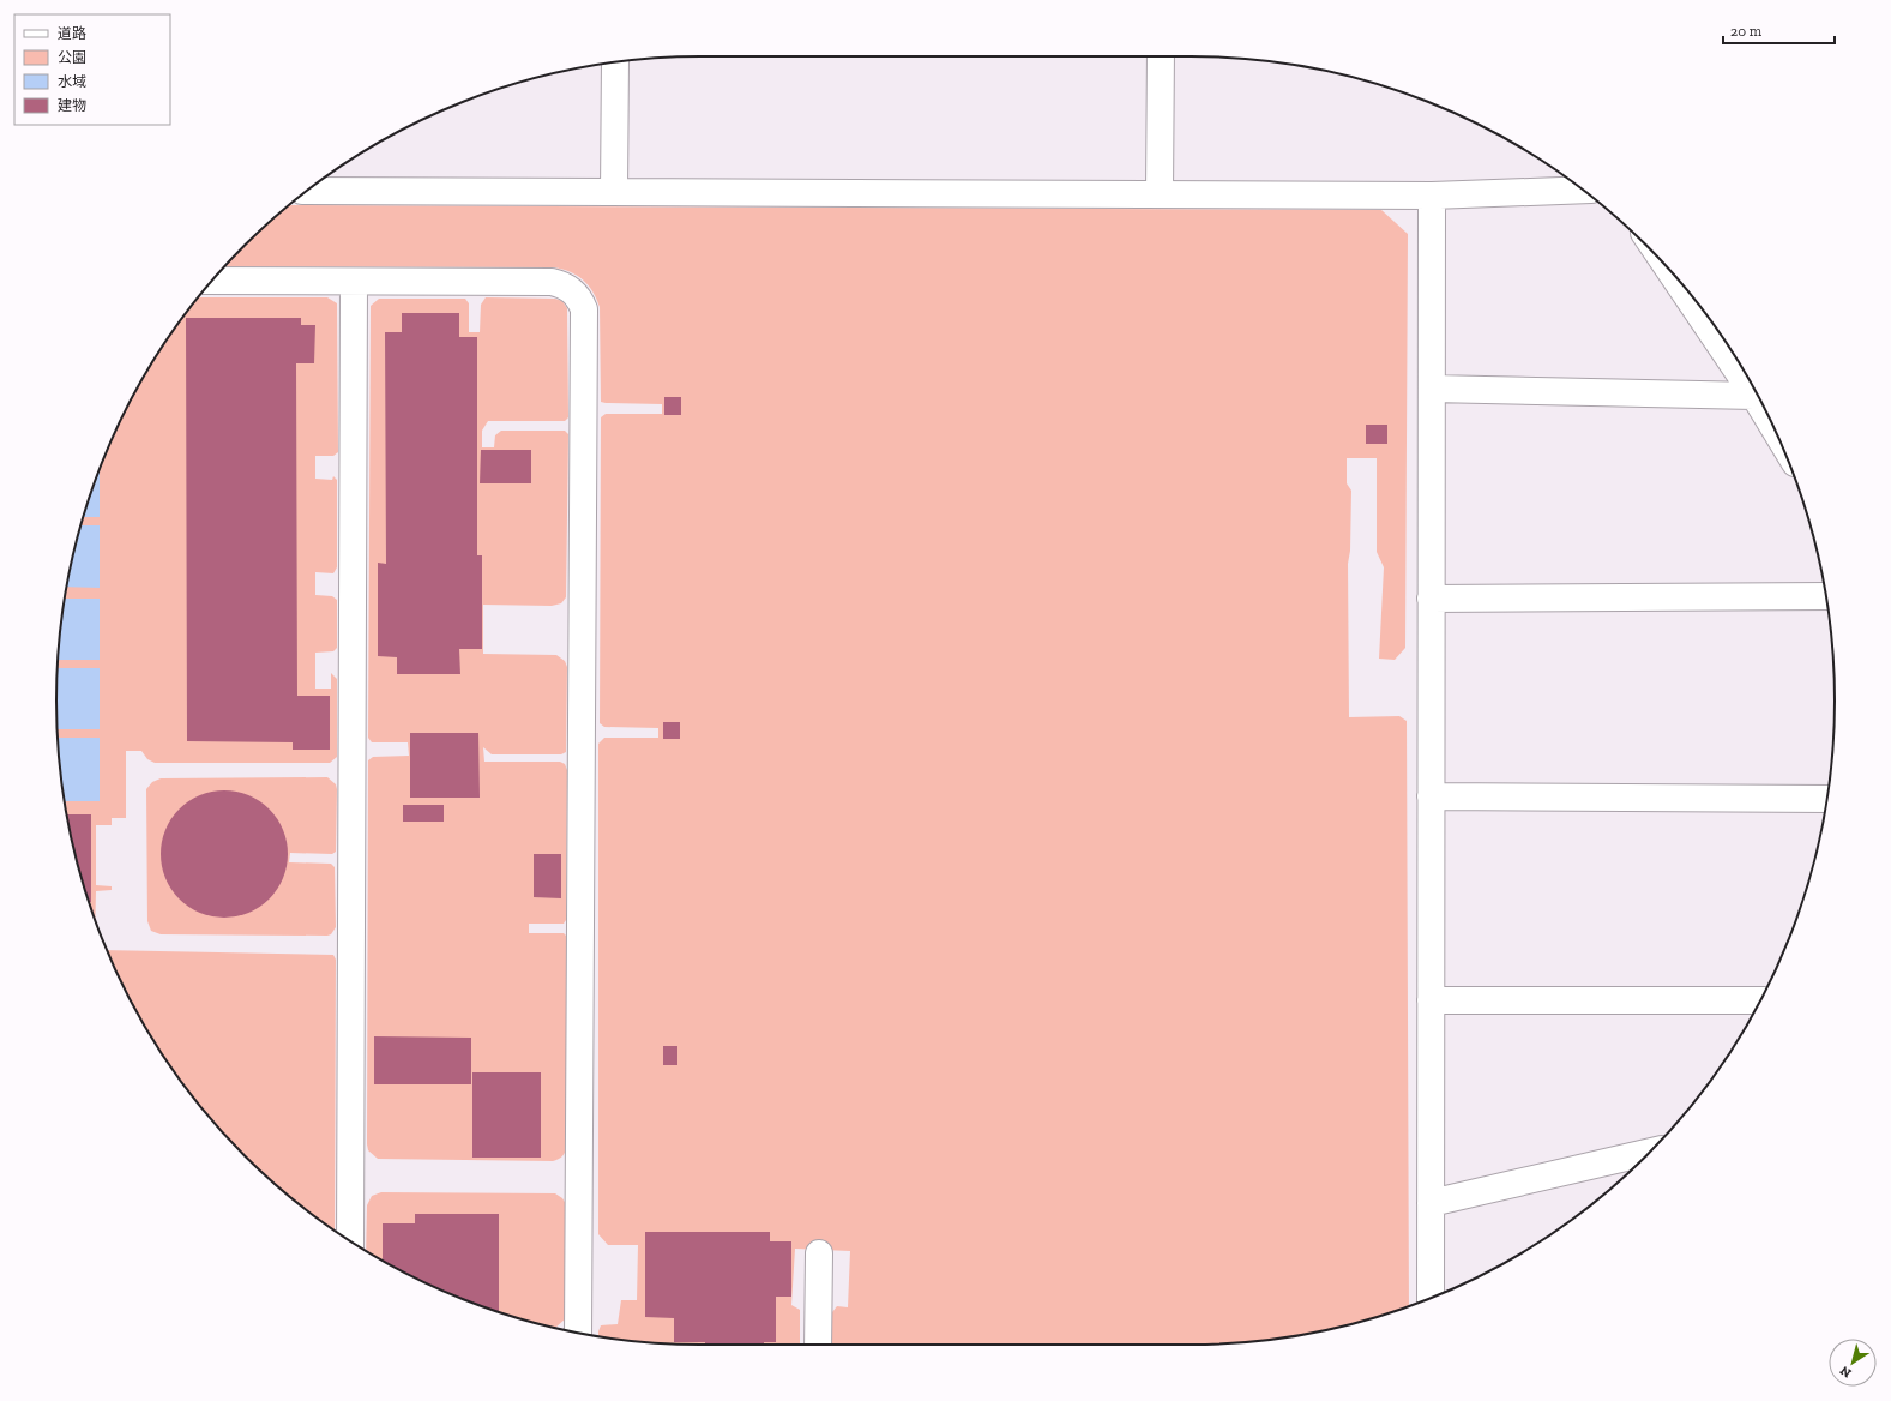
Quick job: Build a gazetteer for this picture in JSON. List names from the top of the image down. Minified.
{"legend":["道路","公園","水域","建物"],"scale_bar":"20 m","north":"bottom left"}
